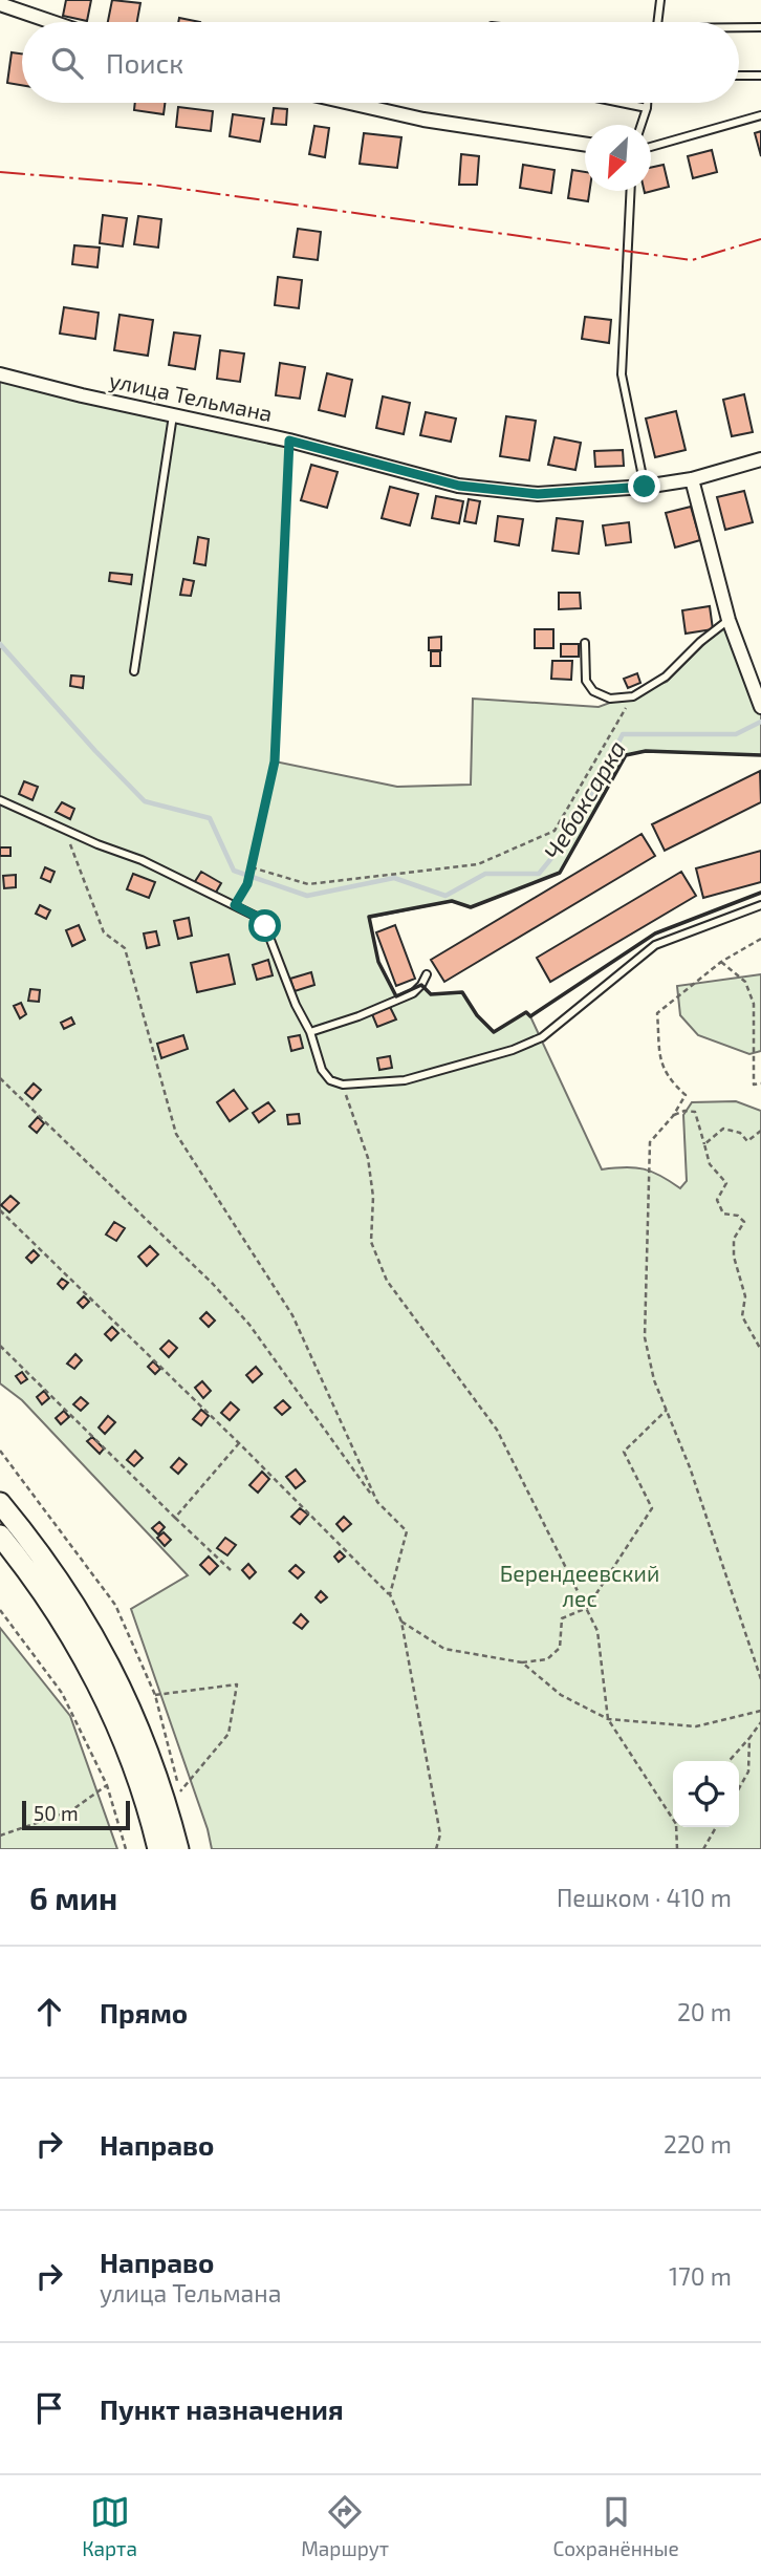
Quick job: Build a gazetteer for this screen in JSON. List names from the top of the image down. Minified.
{"streets":{"street":["улица Тельмана"]},"water":["Чебоксарка"],"parks":["Берендеевский лес"],"scale_bar":"50 m","north":"bottom left","page":{"search":"Поиск","scale":"50 m","heading":["6 мин","Пешком · 410 m"],"list":[["Прямо","20 m"],["Направо","220 m"],["Направо","улица Тельмана","170 m"],"Пункт назначения"],"nav":["Карта","Маршрут","Сохранённые"]}}
